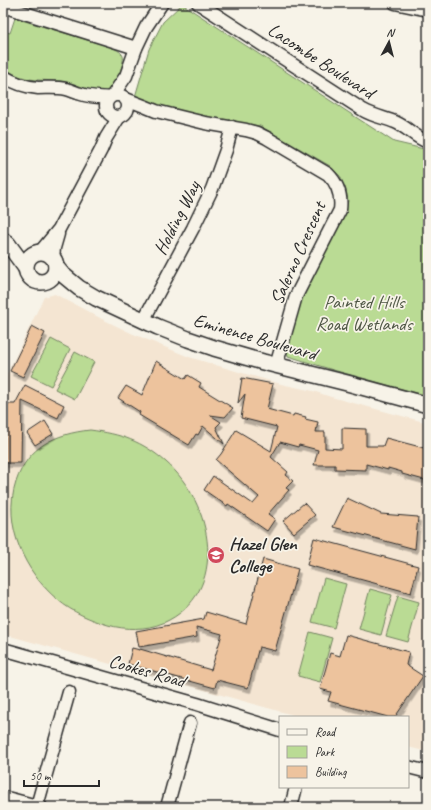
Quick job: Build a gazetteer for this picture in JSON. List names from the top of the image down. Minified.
{"streets":{"street":["Lacombe Boulevard","Holding Way","Salerno Crescent","Eminence Boulevard","Cookes Road"]},"crossings":[["Holding Way","Salerno Crescent"],["Holding Way","Eminence Boulevard"],["Salerno Crescent","Eminence Boulevard"]],"parks":["Painted Hills Road Wetlands"],"places":{"school or university":["Hazel Glen College"]},"legend":["Road","Park","Building"],"scale_bar":"50 m","north":"top"}
